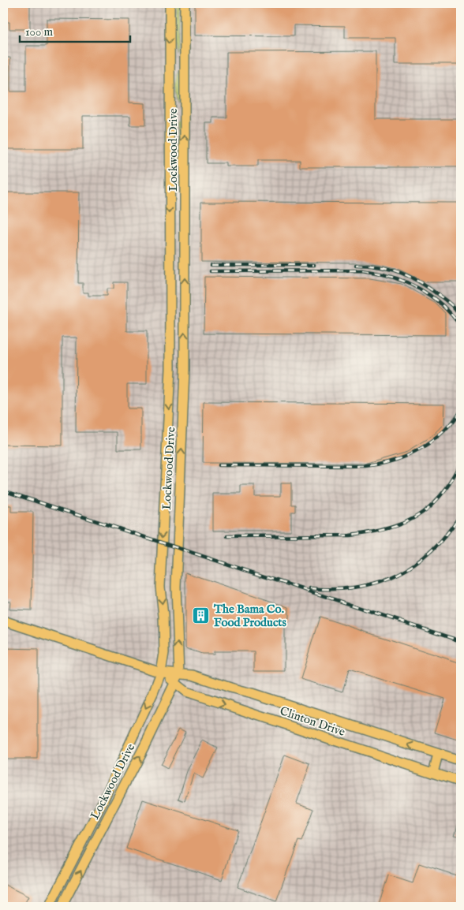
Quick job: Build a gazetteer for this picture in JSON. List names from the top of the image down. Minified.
{"streets":{"main road":["Lockwood Drive","Clinton Drive"]},"crossings":[["Lockwood Drive","Clinton Drive"]],"places":{"building":["The Bama Co. Food Products"]},"scale_bar":"100 m"}
